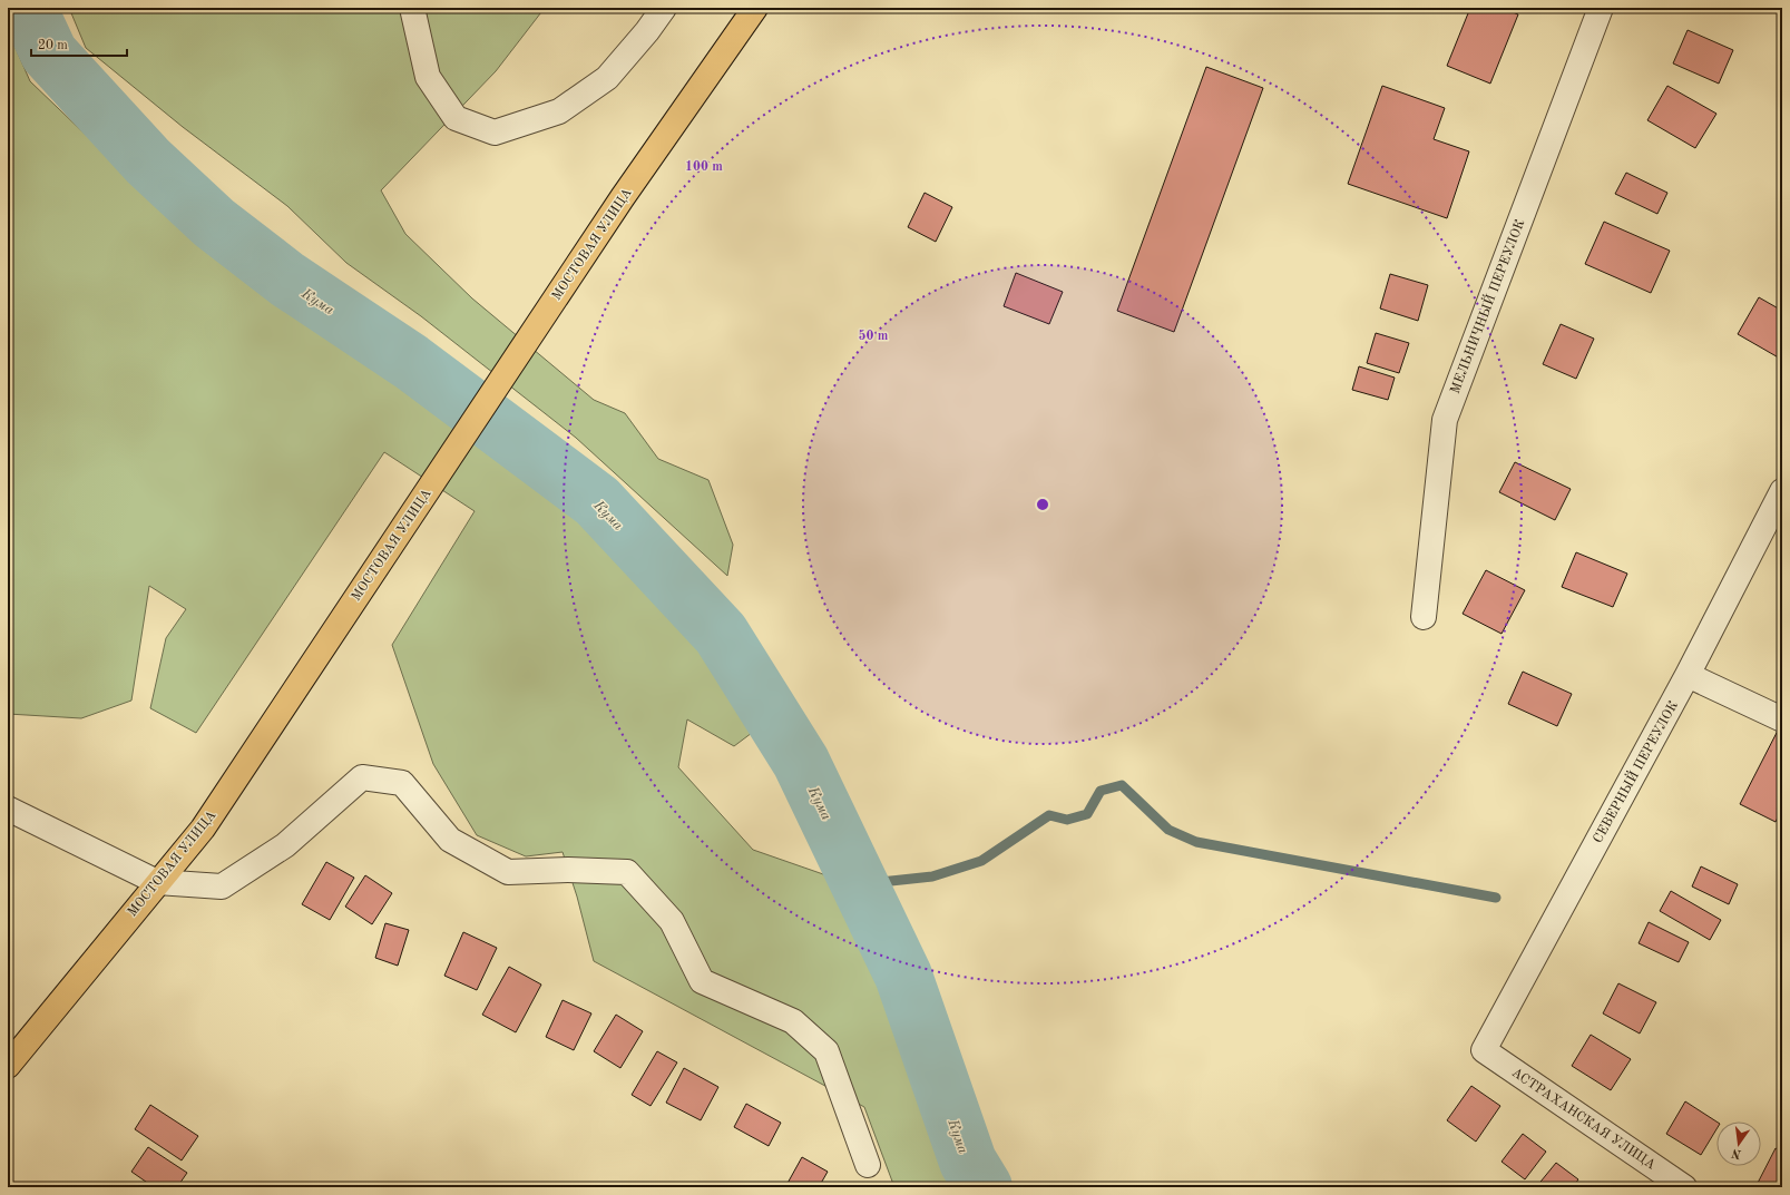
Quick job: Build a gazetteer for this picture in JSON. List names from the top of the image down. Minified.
{"streets":{"main road":["МОСТОВАЯ УЛИЦА"],"street":["МЕЛЬНИЧНЫЙ ПЕРЕУЛОК","СЕВЕРНЫЙ ПЕРЕУЛОК","АСТРАХАНСКАЯ УЛИЦА"]},"crossings":[["СЕВЕРНЫЙ ПЕРЕУЛОК","АСТРАХАНСКАЯ УЛИЦА"]],"water":["Кума"],"scale_bar":"20 m","north":"bottom","rings":["100 m","50 m"]}
